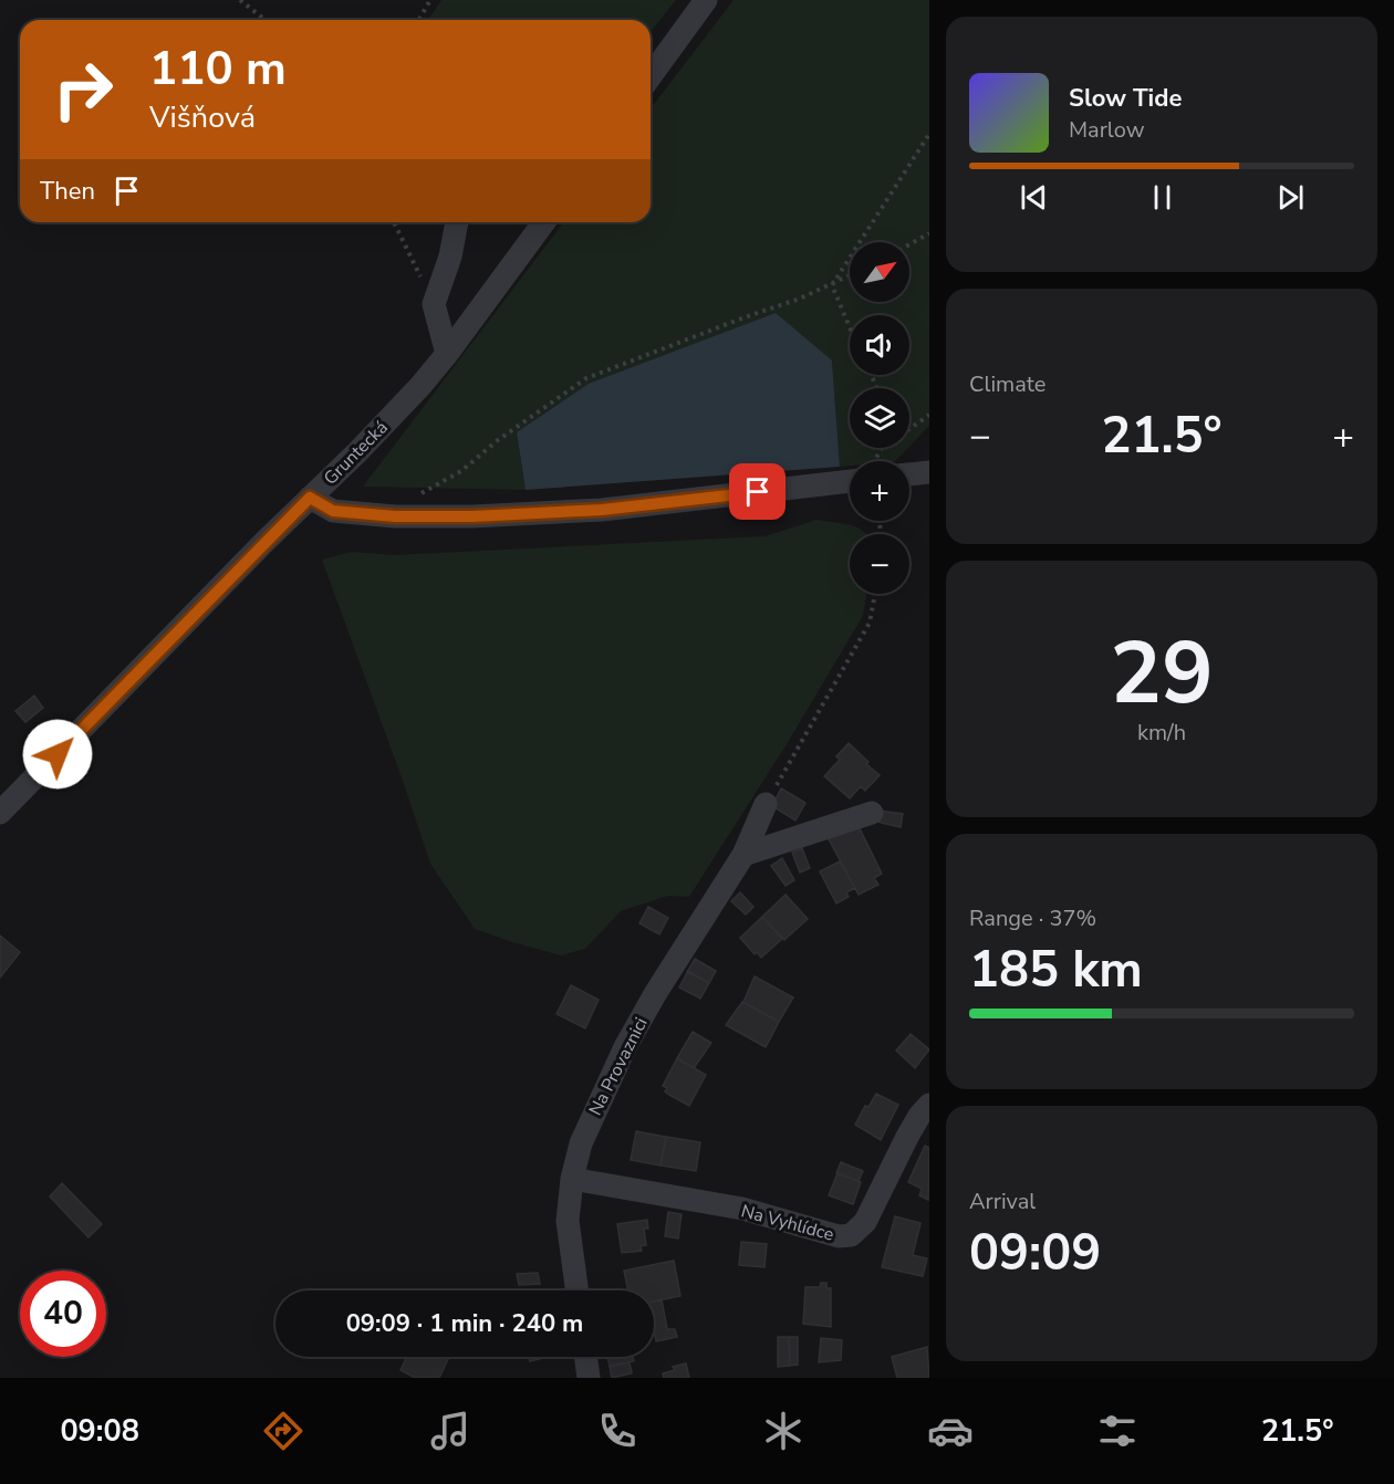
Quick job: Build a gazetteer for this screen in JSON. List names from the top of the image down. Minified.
{"streets":{"street":["Gruntecká","Na Provaznici","Na Vyhlídce"]},"crossings":[["Na Provaznici","Na Vyhlídce"]],"north":"top right","page":{"turn":["110 m","Višňová"],"song":["Slow Tide","Marlow"],"then":"Then","map_buttons":["+","−"],"tile":["Climate",["29","km/h"],["Range · 37%","185 km"],["Arrival","09:09"]],"heat":["−","21.5°","+"],"limit":"40","trip":"09:09 · 1 min · 240 m","tabs":["09:08","21.5°"]}}
